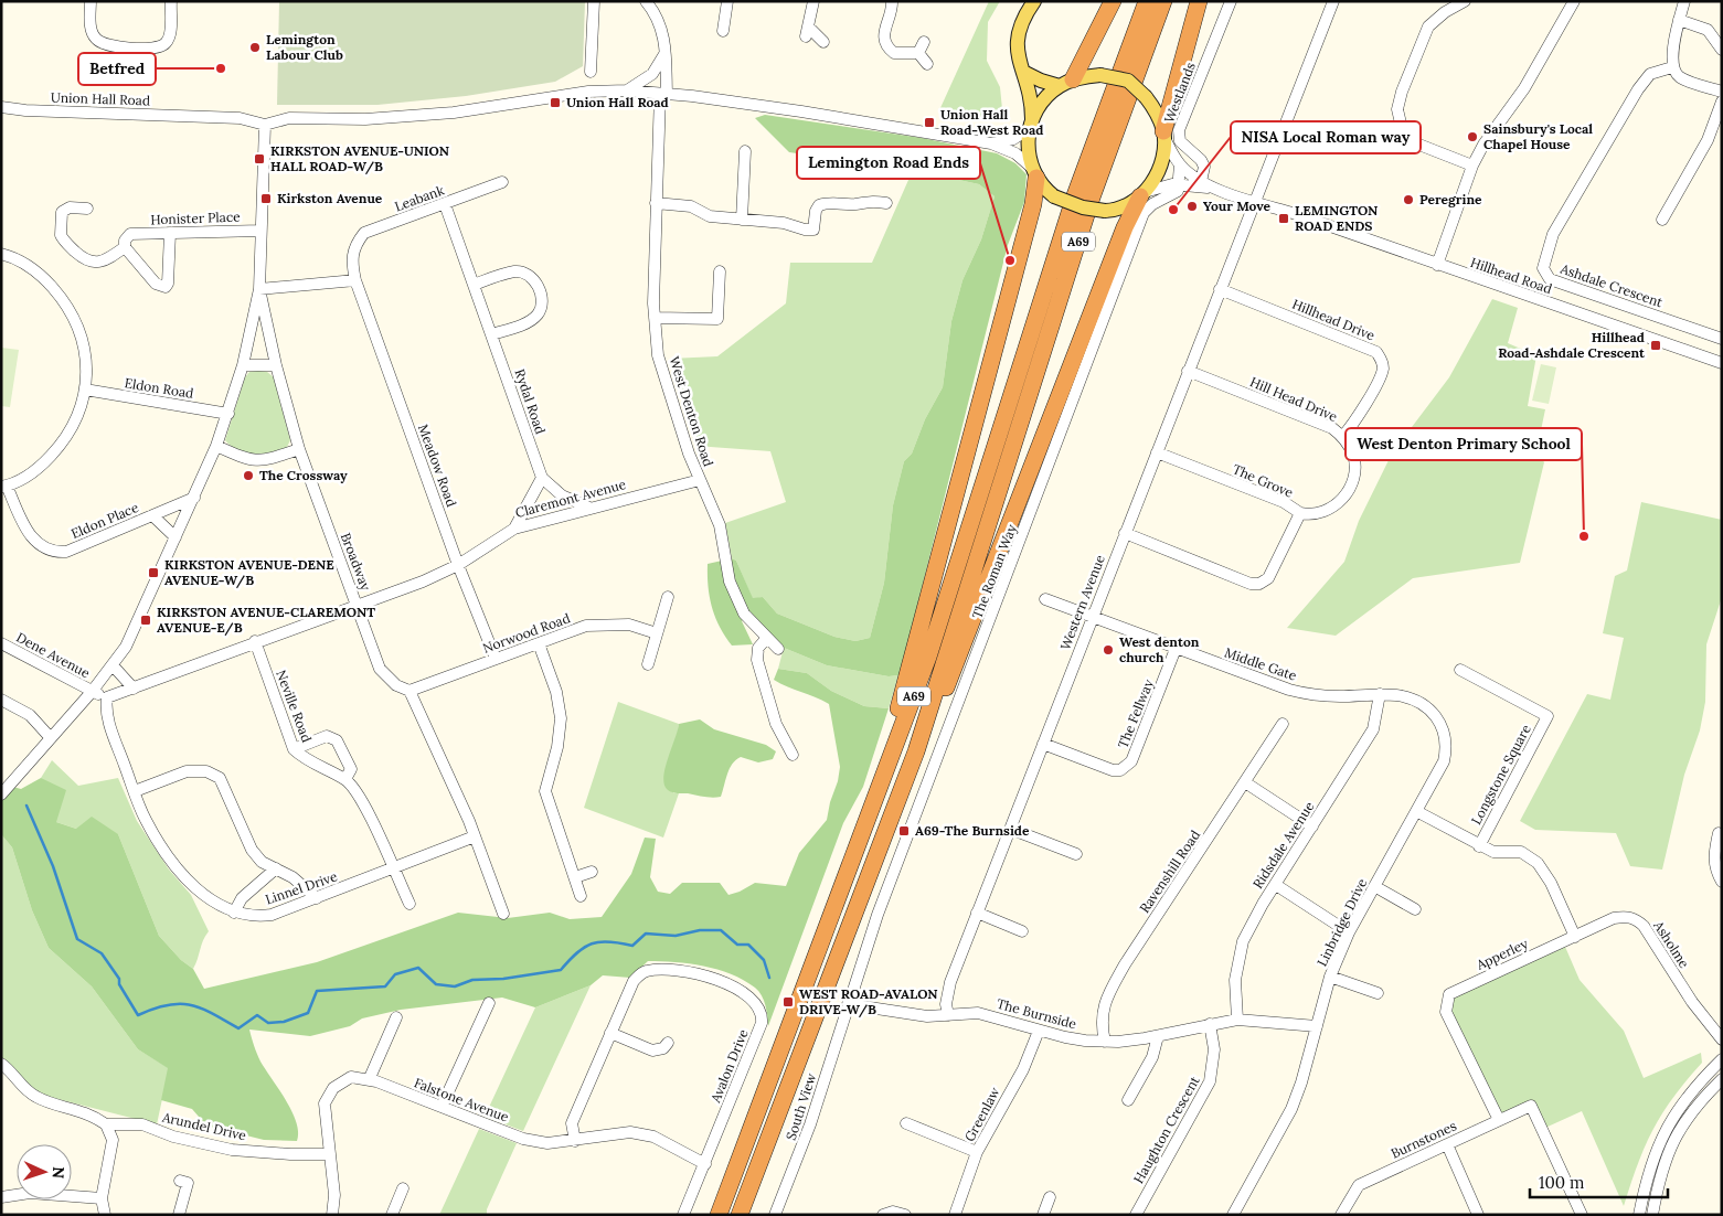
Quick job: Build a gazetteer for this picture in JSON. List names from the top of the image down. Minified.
{"streets":{"highway":["A69"],"street":["Westlands","Union Hall Road","Leabank","Honister Place","Hillhead Road","Ashdale Crescent","Hillhead Drive","Eldon Road","Hill Head Drive","Rydal Road","West Denton Road","Meadow Road","The Grove","Claremont Avenue","Eldon Place","Broadway","The Roman Way","Western Avenue","Norwood Road","Dene Avenue","Middle Gate","Neville Road","The Fellway","Longstone Square","Ridsdale Avenue","Ravenshill Road","Linnel Drive","Linbridge Drive","Asholme","Apperley","The Burnside","Avalon Drive","Falstone Avenue","South View","Greenlaw","Arundel Drive","Haughton Crescent","Burnstones"]},"crossings":[["Westlands","Hillhead Road"],["Union Hall Road","West Denton Road"],["Leabank","Rydal Road"],["Leabank","Meadow Road"],["Hillhead Road","The Roman Way"],["Hillhead Road","Western Avenue"],["Hillhead Drive","Hill Head Drive"],["Hillhead Drive","Western Avenue"],["Hill Head Drive","The Grove"],["Hill Head Drive","Western Avenue"],["West Denton Road","Claremont Avenue"],["Meadow Road","Claremont Avenue"],["Meadow Road","Norwood Road"],["The Grove","Western Avenue"],["Claremont Avenue","Broadway"],["Claremont Avenue","Dene Avenue"],["Claremont Avenue","Neville Road"],["Claremont Avenue","Linnel Drive"],["Broadway","Norwood Road"],["The Roman Way","The Burnside"],["The Roman Way","South View"],["Western Avenue","Middle Gate"],["Western Avenue","The Fellway"],["Western Avenue","The Burnside"],["Dene Avenue","Linnel Drive"],["Middle Gate","The Fellway"],["Middle Gate","Ridsdale Avenue"],["Middle Gate","Linbridge Drive"],["Ridsdale Avenue","Linbridge Drive"],["Ridsdale Avenue","The Burnside"],["Ravenshill Road","The Burnside"],["Linbridge Drive","The Burnside"],["Asholme","Apperley"],["Apperley","Burnstones"],["The Burnside","South View"],["The Burnside","Greenlaw"],["The Burnside","Haughton Crescent"],["Avalon Drive","Falstone Avenue"],["Falstone Avenue","Arundel Drive"]],"places":{"other":["Lemington Labour Club","Betfred","Sainsbury's Local Chapel House","Peregrine","Your Move","NISA Local Roman way","Lemington Road Ends","The Crossway","West Denton Primary School","West denton church"],"transit":["Union Hall Road","Union Hall Road-West Road","KIRKSTON AVENUE-UNION HALL ROAD-W/B","Kirkston Avenue","LEMINGTON ROAD ENDS","Hillhead Road-Ashdale Crescent","KIRKSTON AVENUE-DENE AVENUE-W/B","KIRKSTON AVENUE-CLAREMONT AVENUE-E/B","A69-The Burnside","WEST ROAD-AVALON DRIVE-W/B"]},"scale_bar":"100 m","north":"right"}
